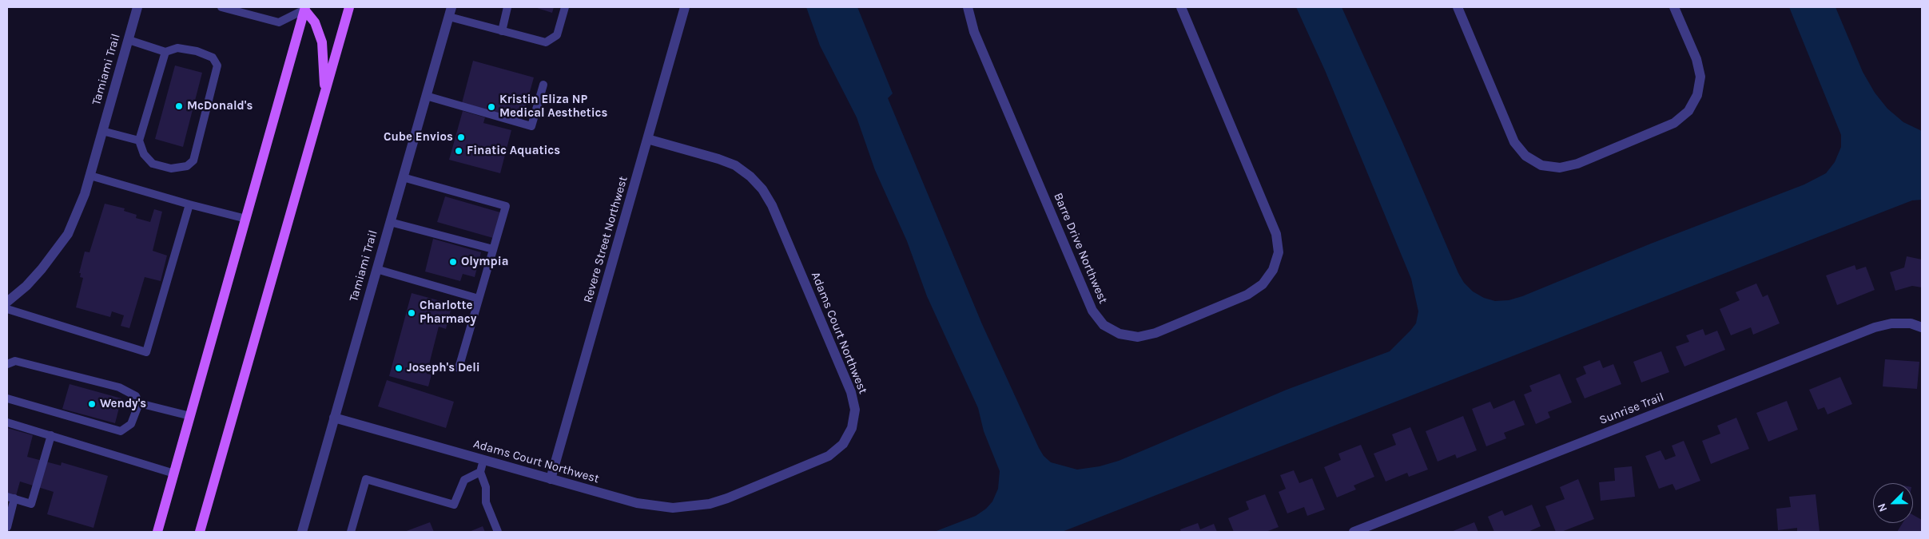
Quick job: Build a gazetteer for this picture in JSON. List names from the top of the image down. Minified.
{"streets":{"street":["Tamiami Trail","Revere Street Northwest","Barre Drive Northwest","Adams Court Northwest","Sunrise Trail"]},"crossings":[["Tamiami Trail","Adams Court Northwest"],["Revere Street Northwest","Adams Court Northwest"]],"places":["McDonald's","Kristin Eliza NP Medical Aesthetics","Cube Envios","Finatic Aquatics","Olympia","Charlotte Pharmacy","Joseph's Deli","Wendy's"],"north":"bottom left"}
